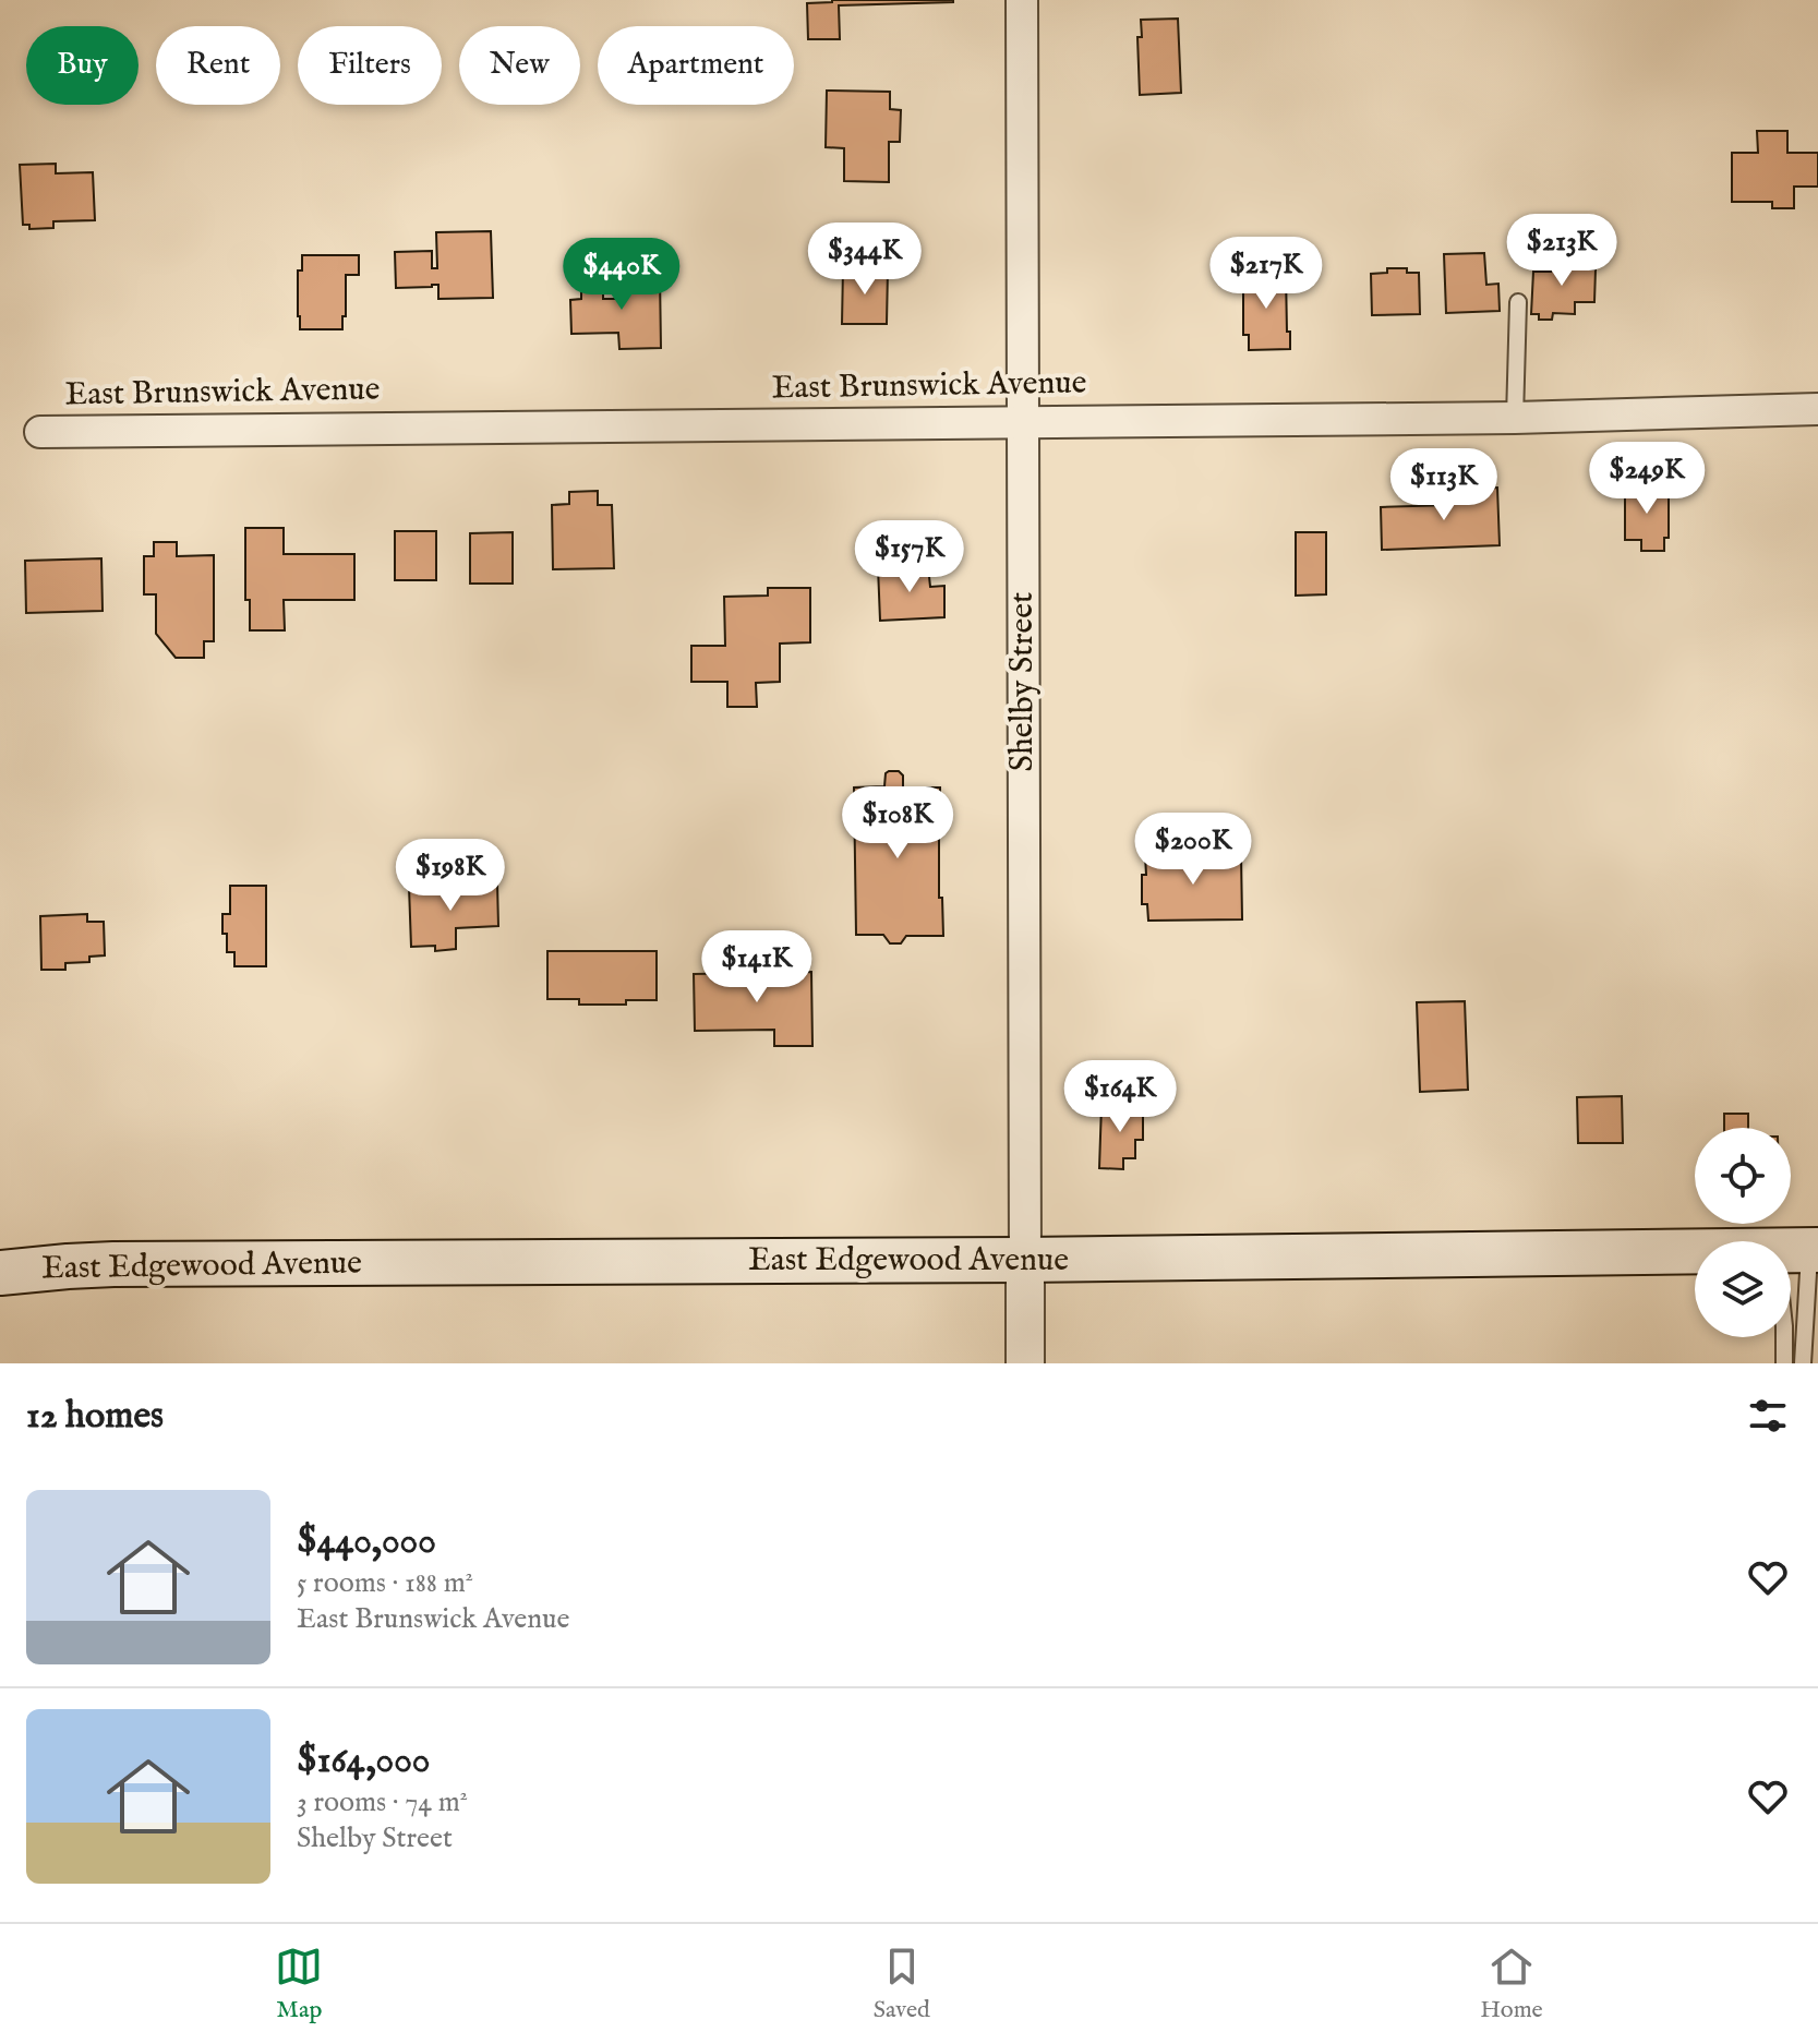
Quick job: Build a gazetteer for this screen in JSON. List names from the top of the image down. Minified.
{"streets":{"main road":["East Edgewood Avenue"],"street":["East Brunswick Avenue","Shelby Street"]},"crossings":[["East Brunswick Avenue","Shelby Street"],["Shelby Street","East Edgewood Avenue"]],"page":{"chip":["Buy","Rent","Filters","New","Apartment"],"price":["$213K","$344K","$217K","$440K","$249K","$113K","$157K","$108K","$200K","$198K","$141K","$164K"],"heading":"12 homes","list":[{"name":"$440,000","note":"5 rooms · 188 m² · East Brunswick Avenue"},{"name":"$164,000","note":"3 rooms · 74 m² · Shelby Street"}],"tabs":["Map","Saved","Home"]}}
